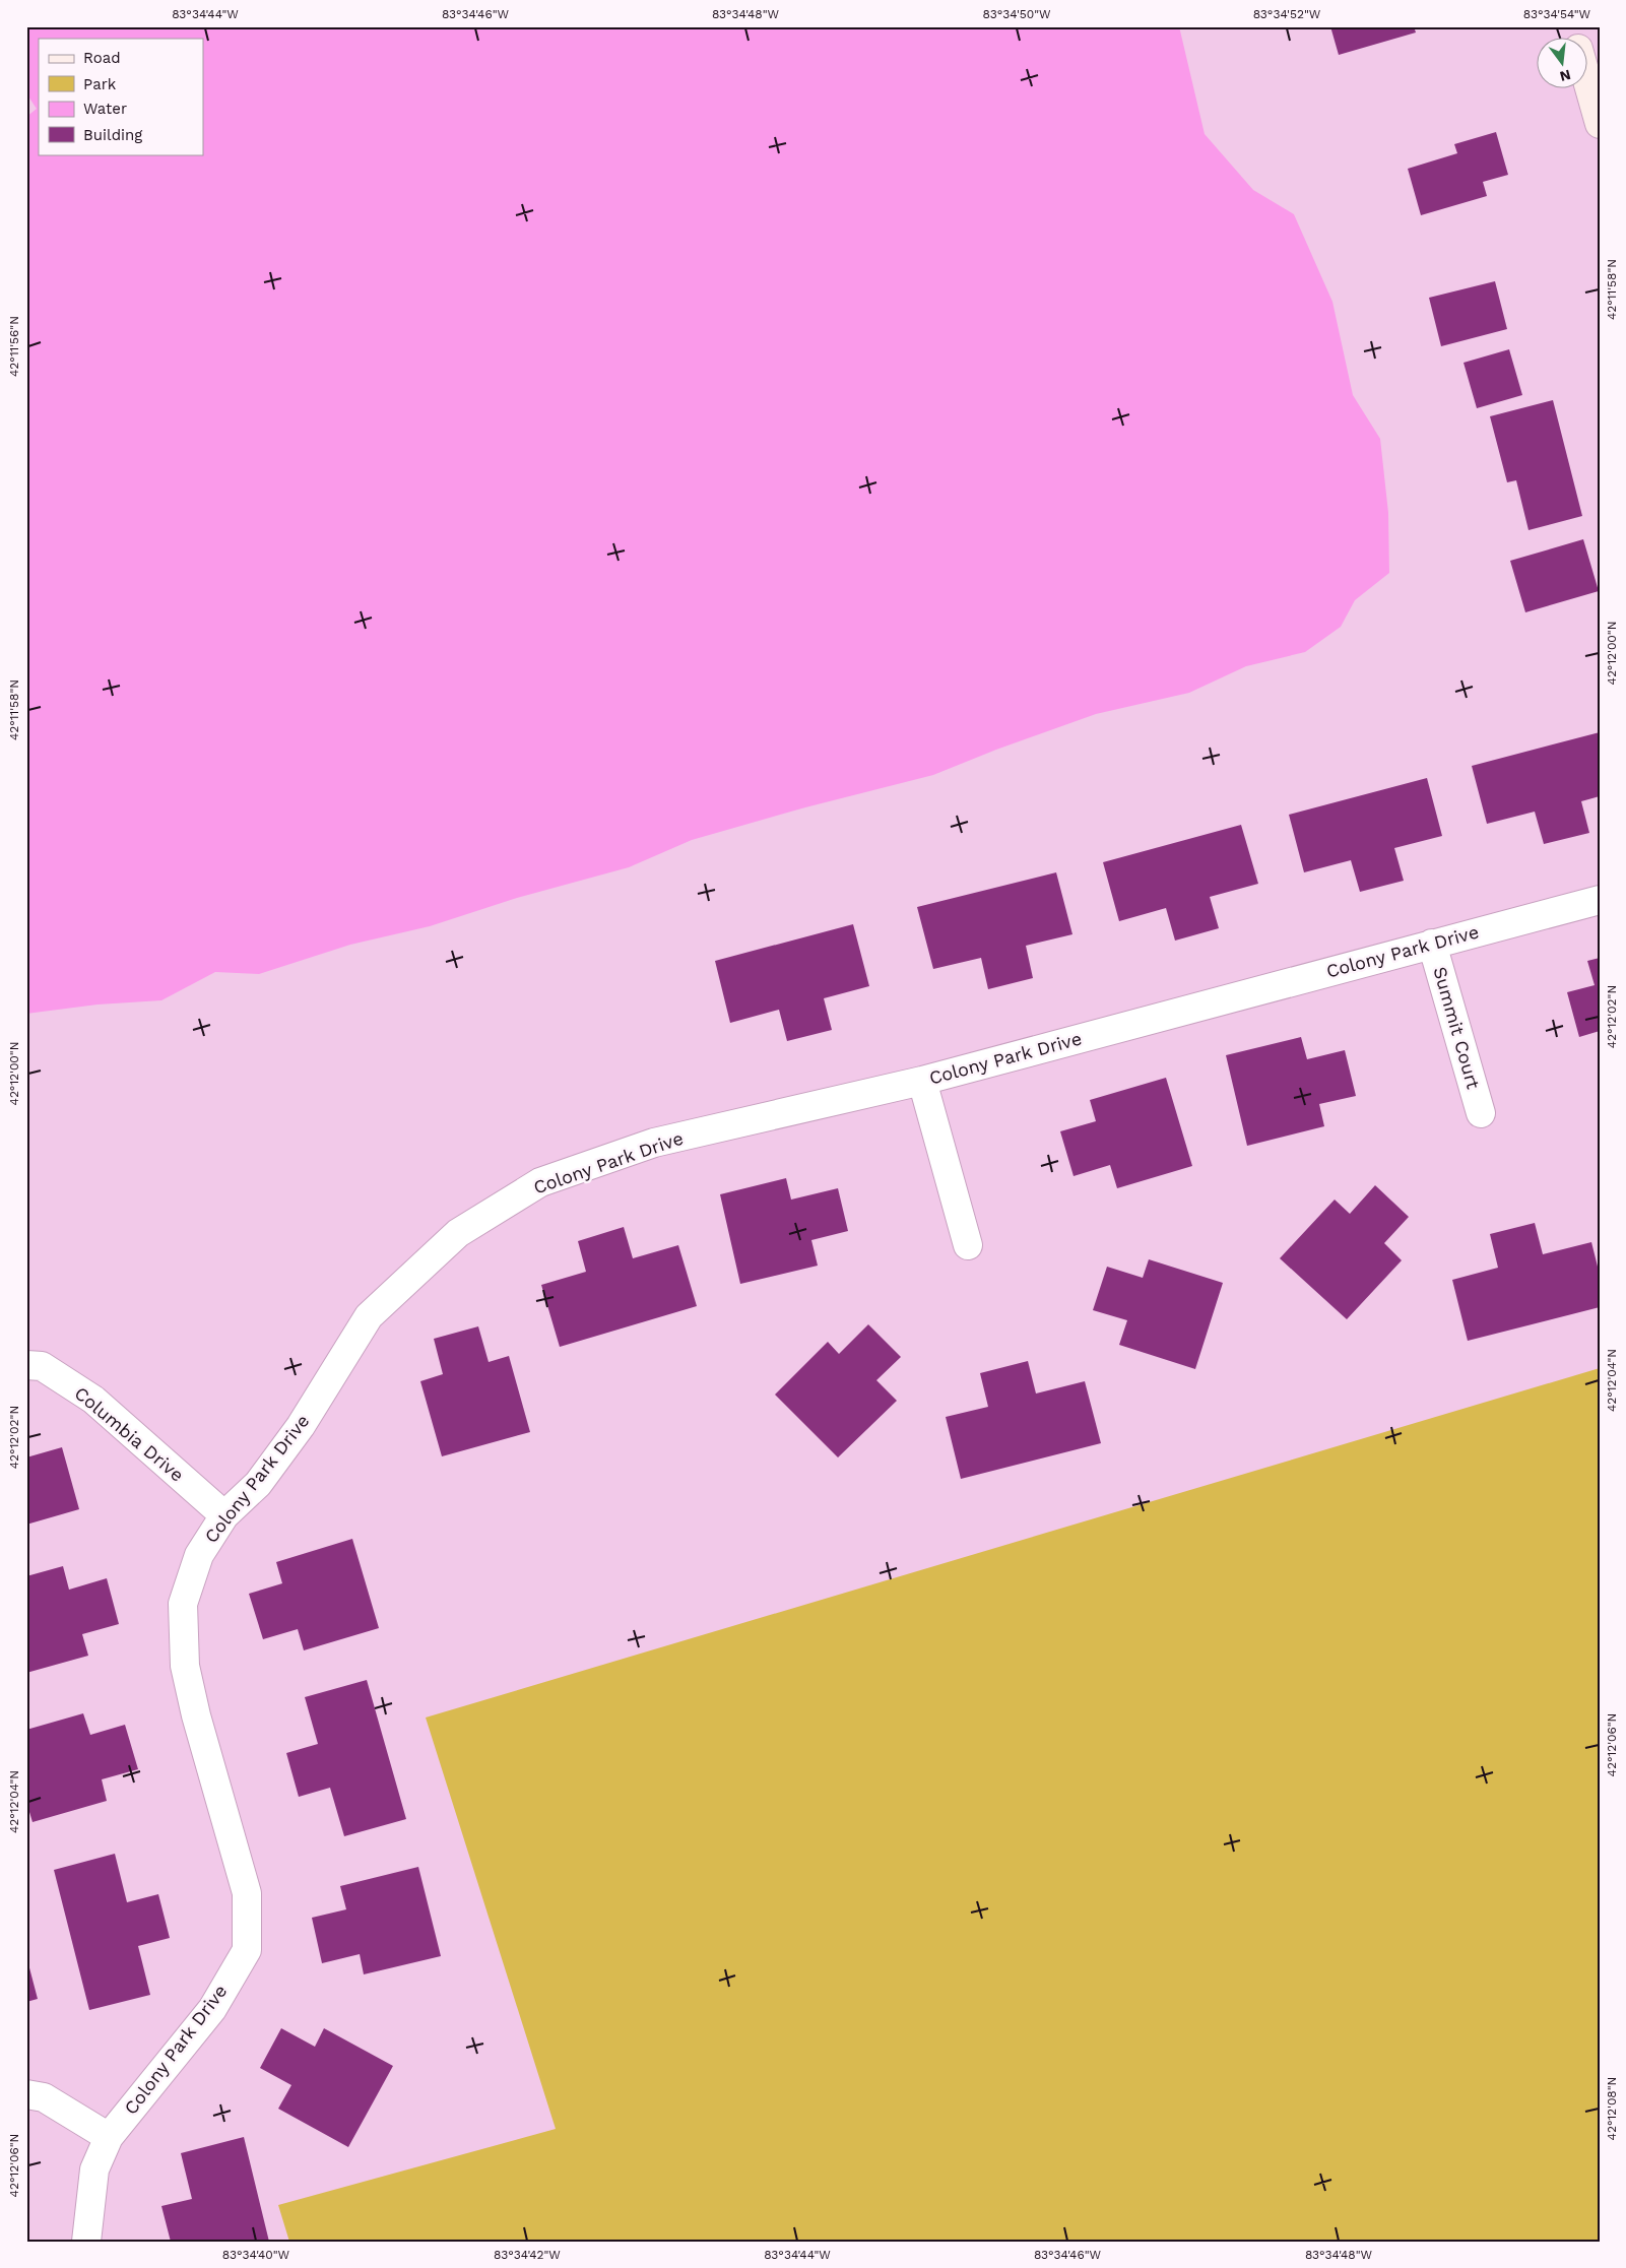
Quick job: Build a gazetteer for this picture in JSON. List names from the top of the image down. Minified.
{"streets":{"street":["Colony Park Drive","Summit Court","Columbia Drive"]},"crossings":[["Colony Park Drive","Summit Court"],["Colony Park Drive","Columbia Drive"]],"legend":["Road","Park","Water","Building"],"north":"bottom","coordinates":["83°34'44\"W","83°34'46\"W","83°34'48\"W","83°34'50\"W","83°34'52\"W","83°34'54\"W","42°11'58\"N","42°11'56\"N","42°12'00\"N","42°12'02\"N","42°12'04\"N","42°12'06\"N","42°12'08\"N","83°34'40\"W","83°34'42\"W"]}
